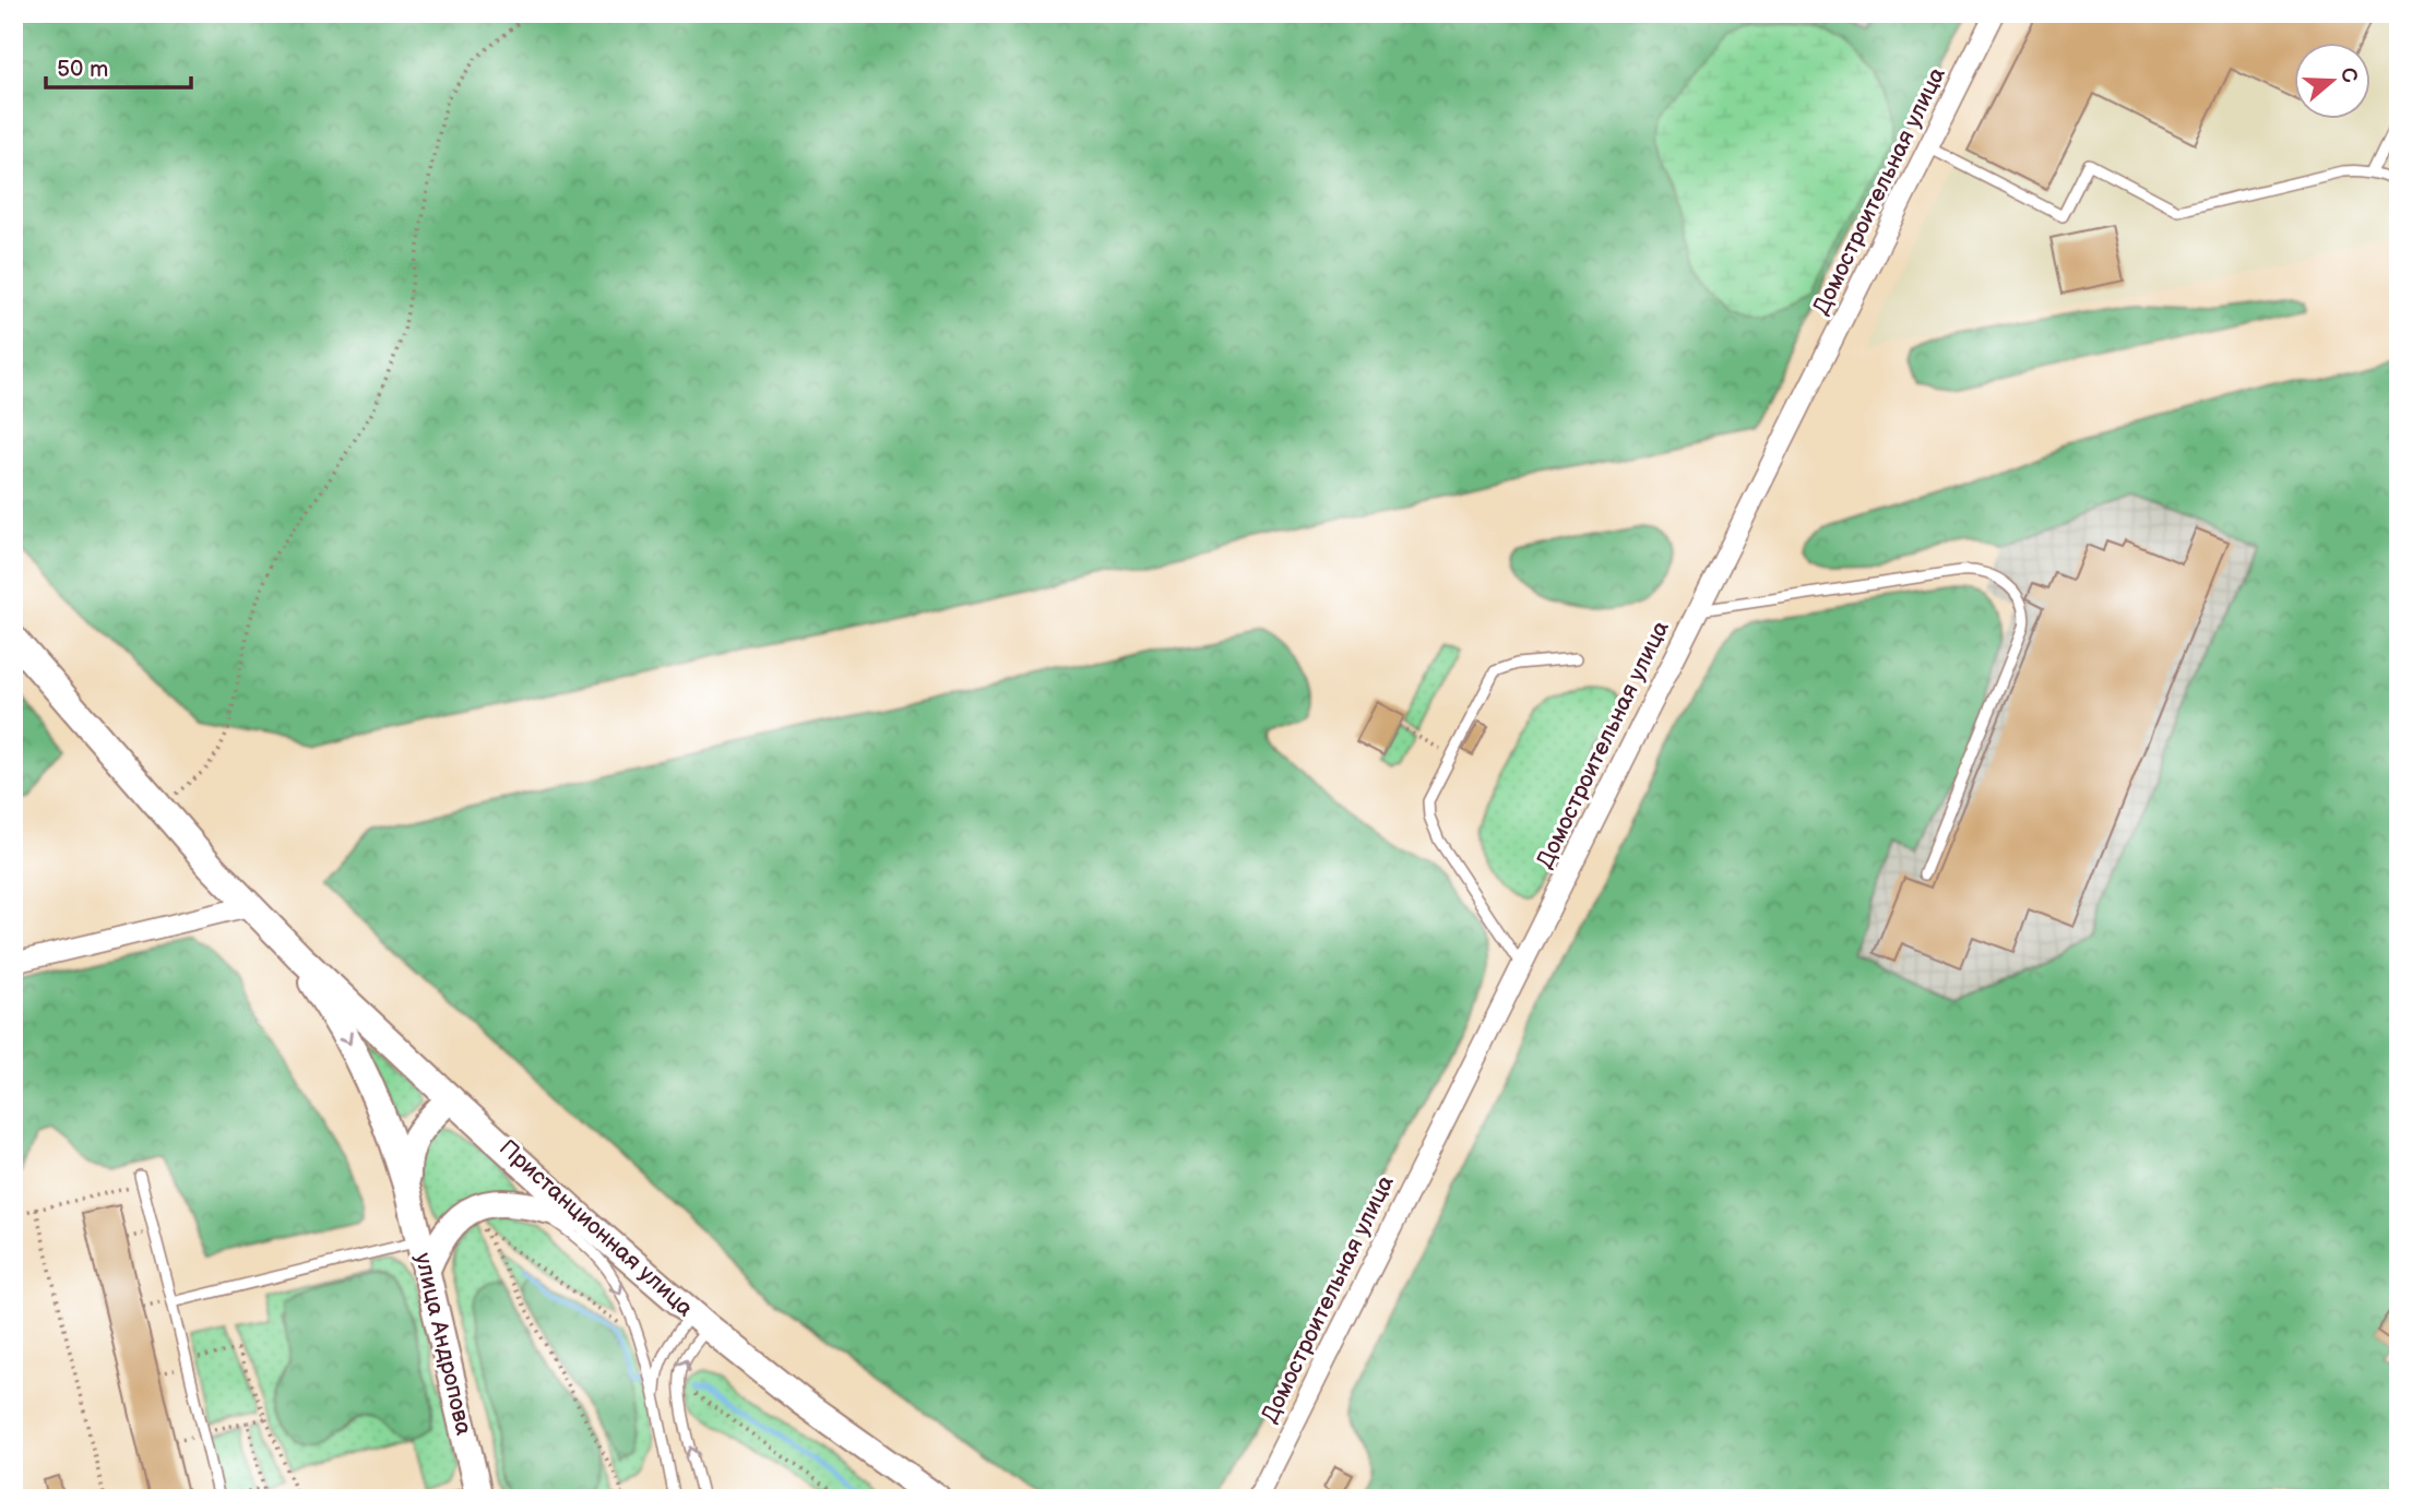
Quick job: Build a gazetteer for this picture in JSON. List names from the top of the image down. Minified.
{"streets":{"main road":["Пристанционная улица","улица Андропова"],"street":["Домостроительная улица"]},"crossings":[["Пристанционная улица","улица Андропова"]],"one_way":["улица Андропова"],"scale_bar":"50 m","north":"right"}
